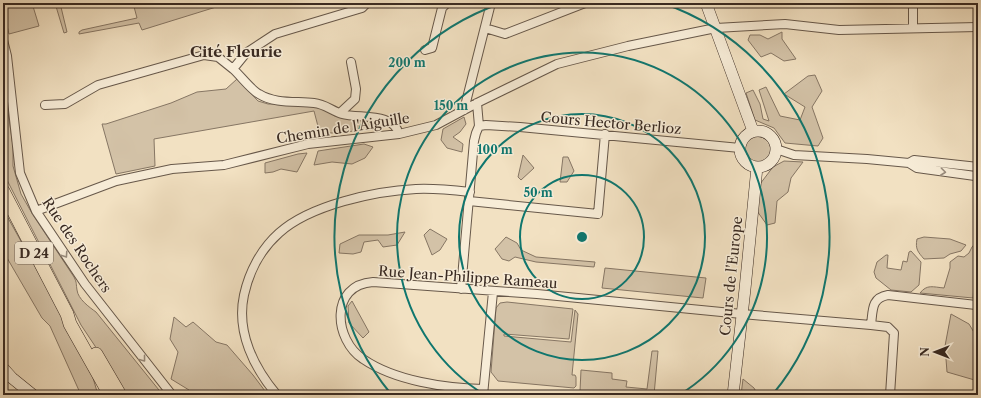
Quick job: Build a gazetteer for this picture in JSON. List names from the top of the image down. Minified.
{"streets":{"main road":["D 24"],"street":["Cours Hector Berlioz","Chemin de l'Aiguille","Rue des Rochers","Cours de l'Europe","Rue Jean-Philippe Rameau"]},"crossings":[["Cours Hector Berlioz","Cours de l'Europe"],["Chemin de l'Aiguille","Rue des Rochers"],["Cours de l'Europe","Rue Jean-Philippe Rameau"]],"one_way":["Rue des Rochers"],"districts":["Cité Fleurie"],"north":"left","rings":["200 m","150 m","100 m","50 m"]}
